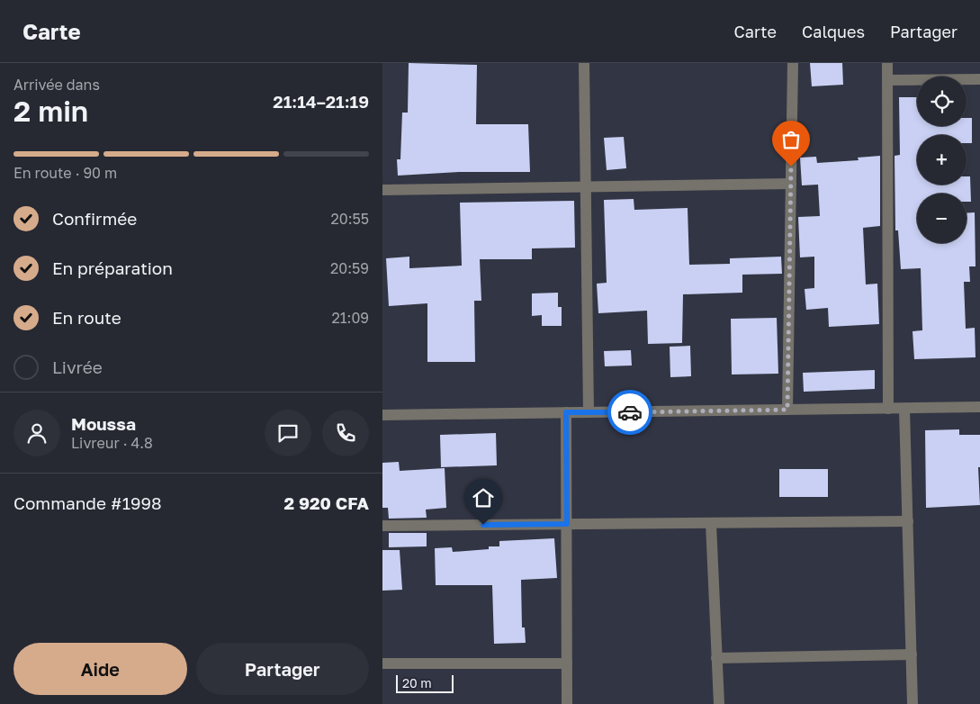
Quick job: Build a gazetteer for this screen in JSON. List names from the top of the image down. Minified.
{"scale_bar":"20 m","page":{"header":"Carte","nav":["Carte","Calques","Partager"],"heading":["2 min","Arrivée dans","21:14–21:19"],"panel":["Moussa","Livreur · 4.8","Commande #1998","2 920 CFA"],"map_buttons":["+","−"],"bar":"En route · 90 m","list":[["Confirmée","20:55"],["En préparation","20:59"],["En route","21:09"],"Livrée"],"buttons":["Aide","Partager"],"scale":"20 m"}}
